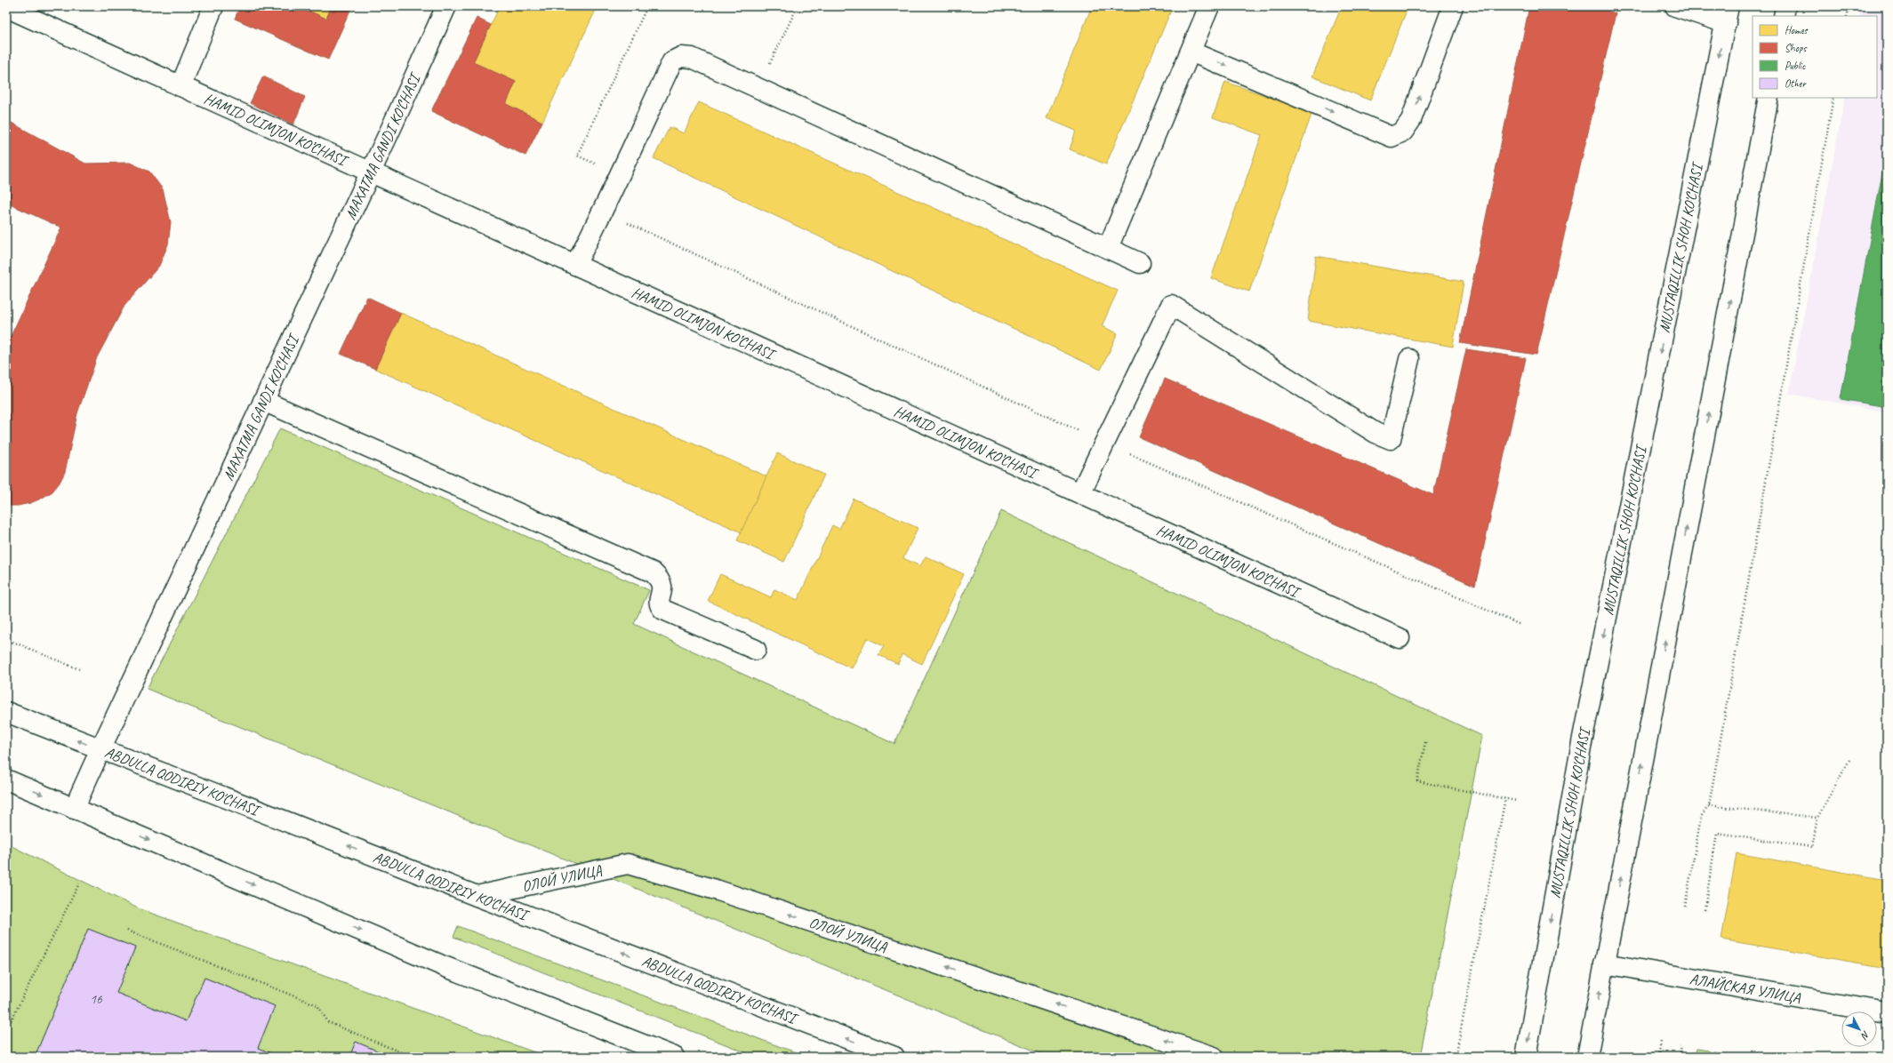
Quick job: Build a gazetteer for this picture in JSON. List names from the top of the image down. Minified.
{"streets":{"main road":["HAMID OLIMJON KO’CHASI","MAXATMA GANDI KO'CHASI","MUSTAQILLIK SHOH KO'CHASI","ABDULLA QODIRIY KO'CHASI","ОЛОЙ УЛИЦА","АЛАЙСКАЯ УЛИЦА"]},"crossings":[["HAMID OLIMJON KO’CHASI","MAXATMA GANDI KO'CHASI"],["MAXATMA GANDI KO'CHASI","ABDULLA QODIRIY KO'CHASI"],["ABDULLA QODIRIY KO'CHASI","ОЛОЙ УЛИЦА"]],"one_way":["ОЛОЙ УЛИЦА"],"house_numbers":["16"],"legend":["Homes","Shops","Public","Other"],"north":"bottom right"}
